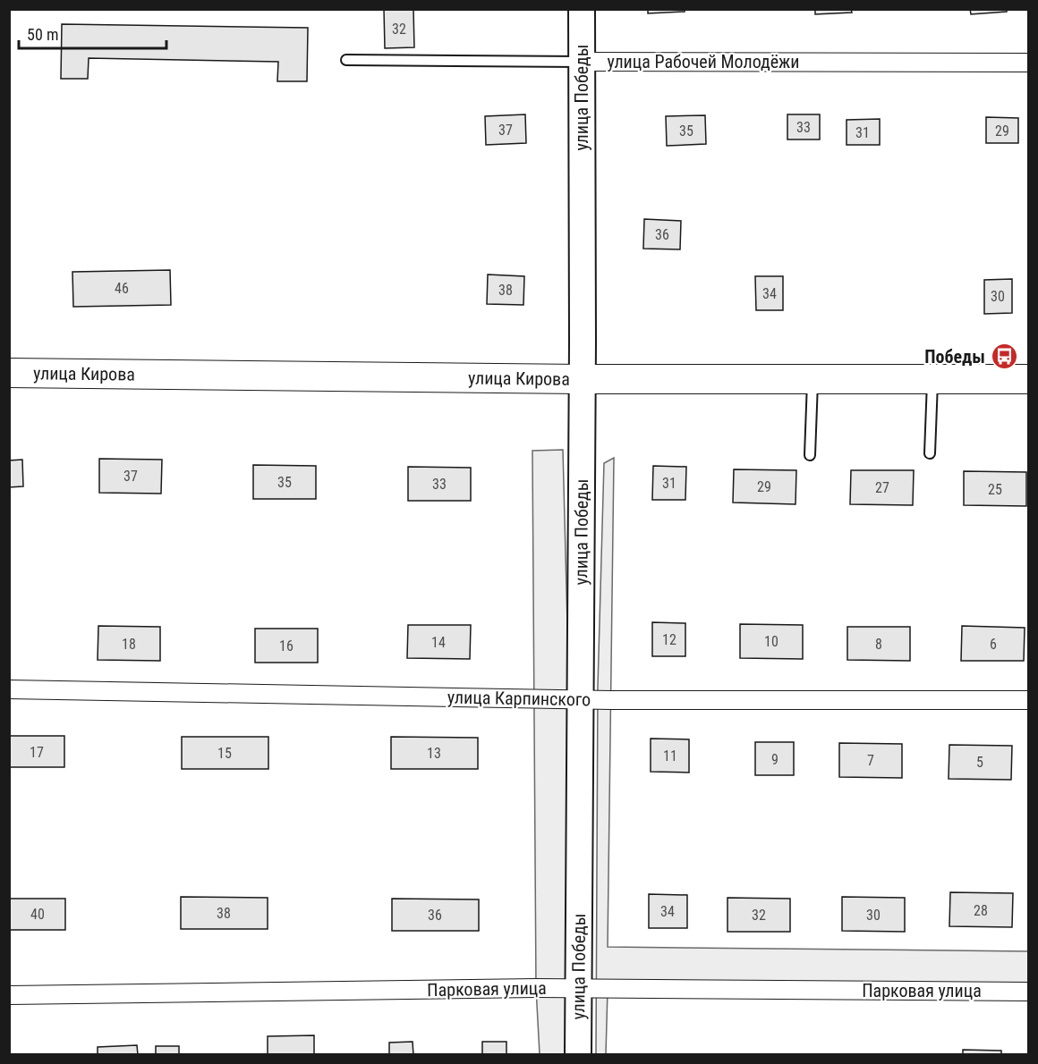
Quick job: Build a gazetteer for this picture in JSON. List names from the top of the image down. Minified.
{"streets":{"main road":["улица Победы","улица Кирова"],"street":["улица Рабочей Молодёжи","улица Карпинского","Парковая улица"]},"crossings":[["улица Рабочей Молодёжи","улица Победы"],["улица Победы","улица Кирова"],["улица Победы","улица Карпинского"],["улица Победы","Парковая улица"]],"places":{"bus stop":["Победы"]},"house_numbers":["32","33","37","35","29","31","36","46","38","34","30","37","35","31","33","29","27","25","12","10","14","18","8","6","16","17","15","13","11","9","7","5","28","34","38","40","36","32","30"],"scale_bar":"50 m"}
